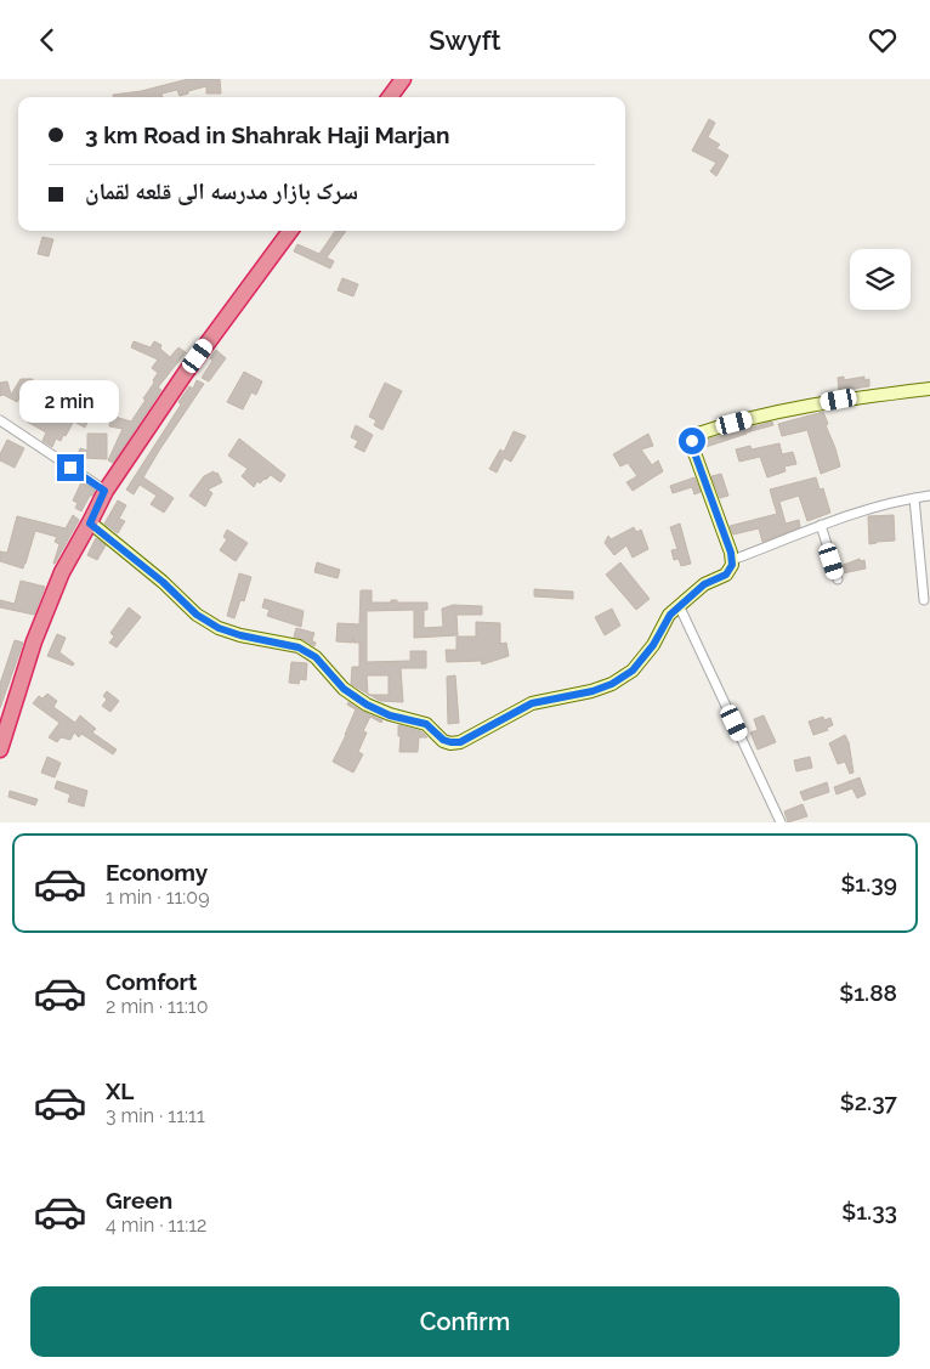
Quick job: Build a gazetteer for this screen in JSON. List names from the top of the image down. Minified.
{"page":{"header":"Swyft","banner":["3 km Road in Shahrak Haji Marjan","سرک بازار مدرسه الی قلعه لقمان"],"bubble":"2 min","list":[{"name":"Economy","note":"1 min · 11:09","value":"$1.39"},{"name":"Comfort","note":"2 min · 11:10","value":"$1.88"},{"name":"XL","note":"3 min · 11:11","value":"$2.37"},{"name":"Green","note":"4 min · 11:12","value":"$1.33"}],"buttons":"Confirm"}}
